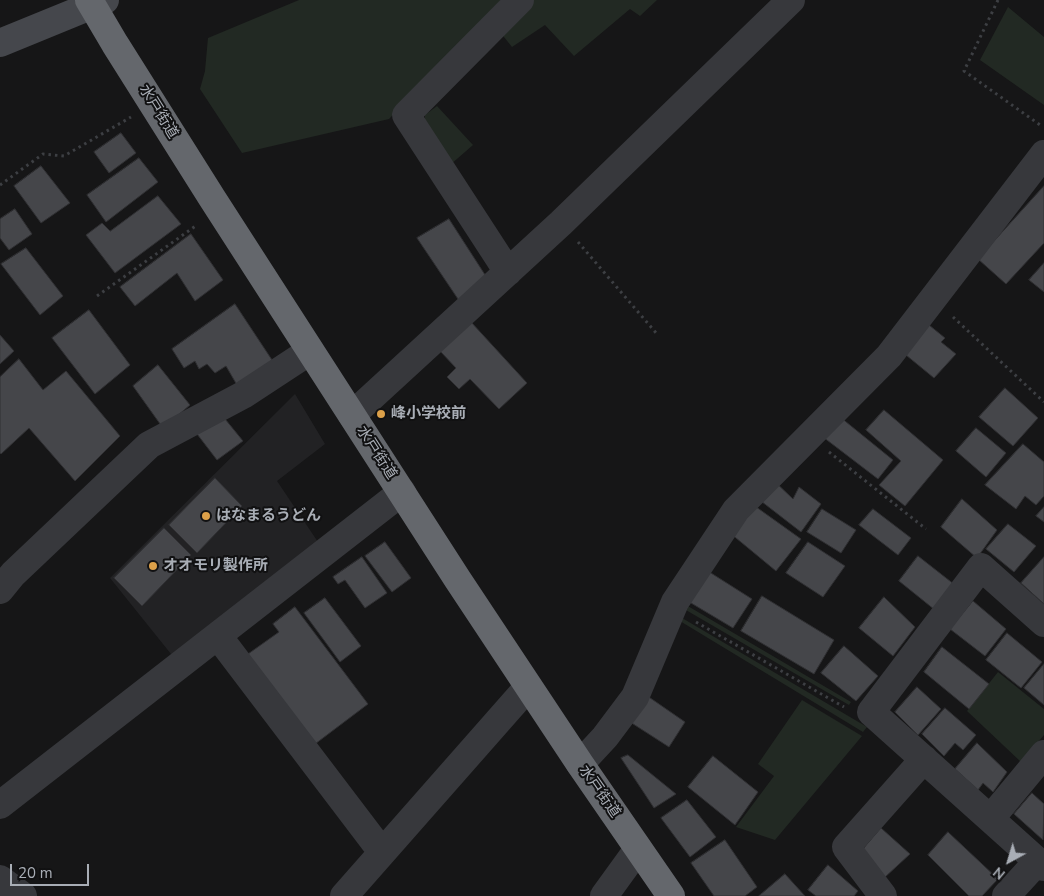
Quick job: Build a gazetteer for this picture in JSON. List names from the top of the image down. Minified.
{"streets":{"highway":["水戸街道"]},"places":["峰小学校前","はなまるうどん","オオモリ製作所"],"scale_bar":"20 m","north":"bottom left"}
